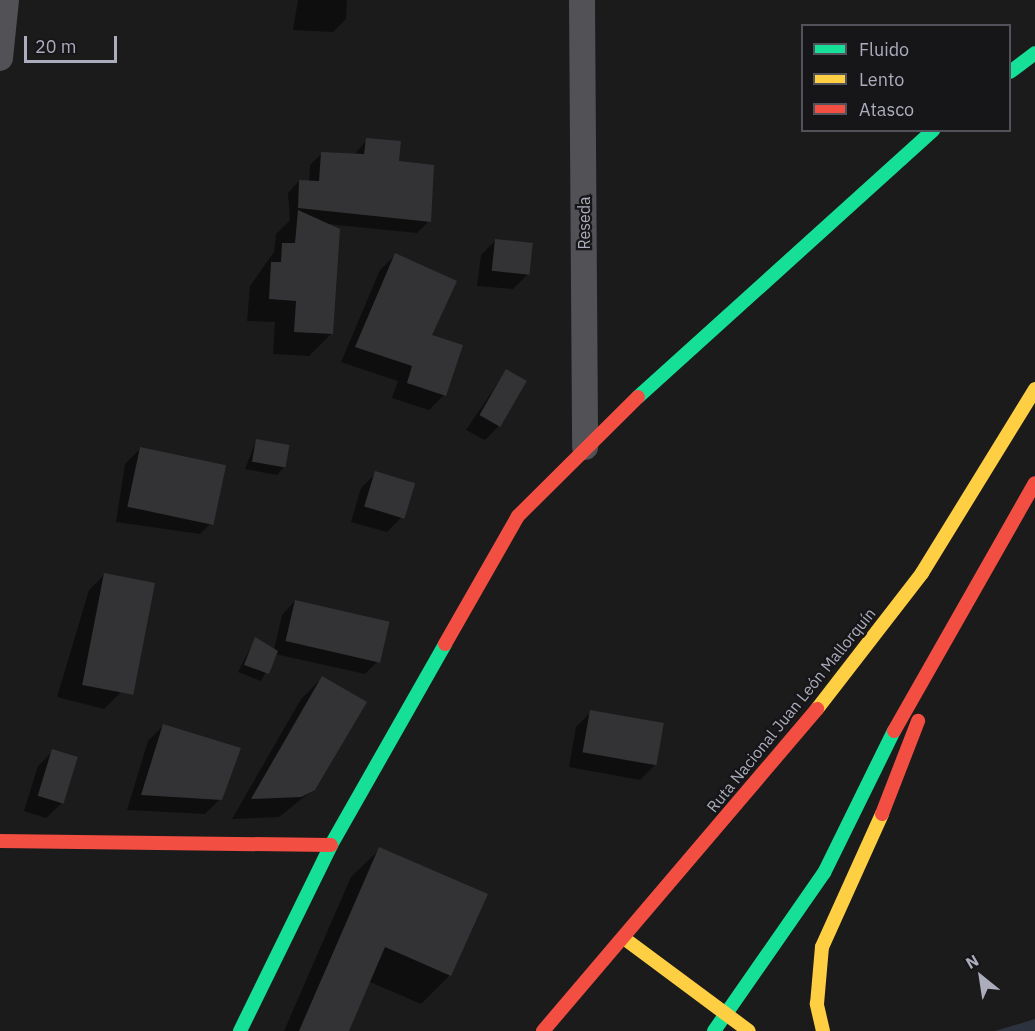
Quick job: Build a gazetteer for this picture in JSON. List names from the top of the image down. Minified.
{"streets":{"main road":["Ruta Nacional Juan León Mallorquín"],"street":["Reseda"]},"legend":["Fluido","Lento","Atasco"],"scale_bar":"20 m","north":"top left"}
